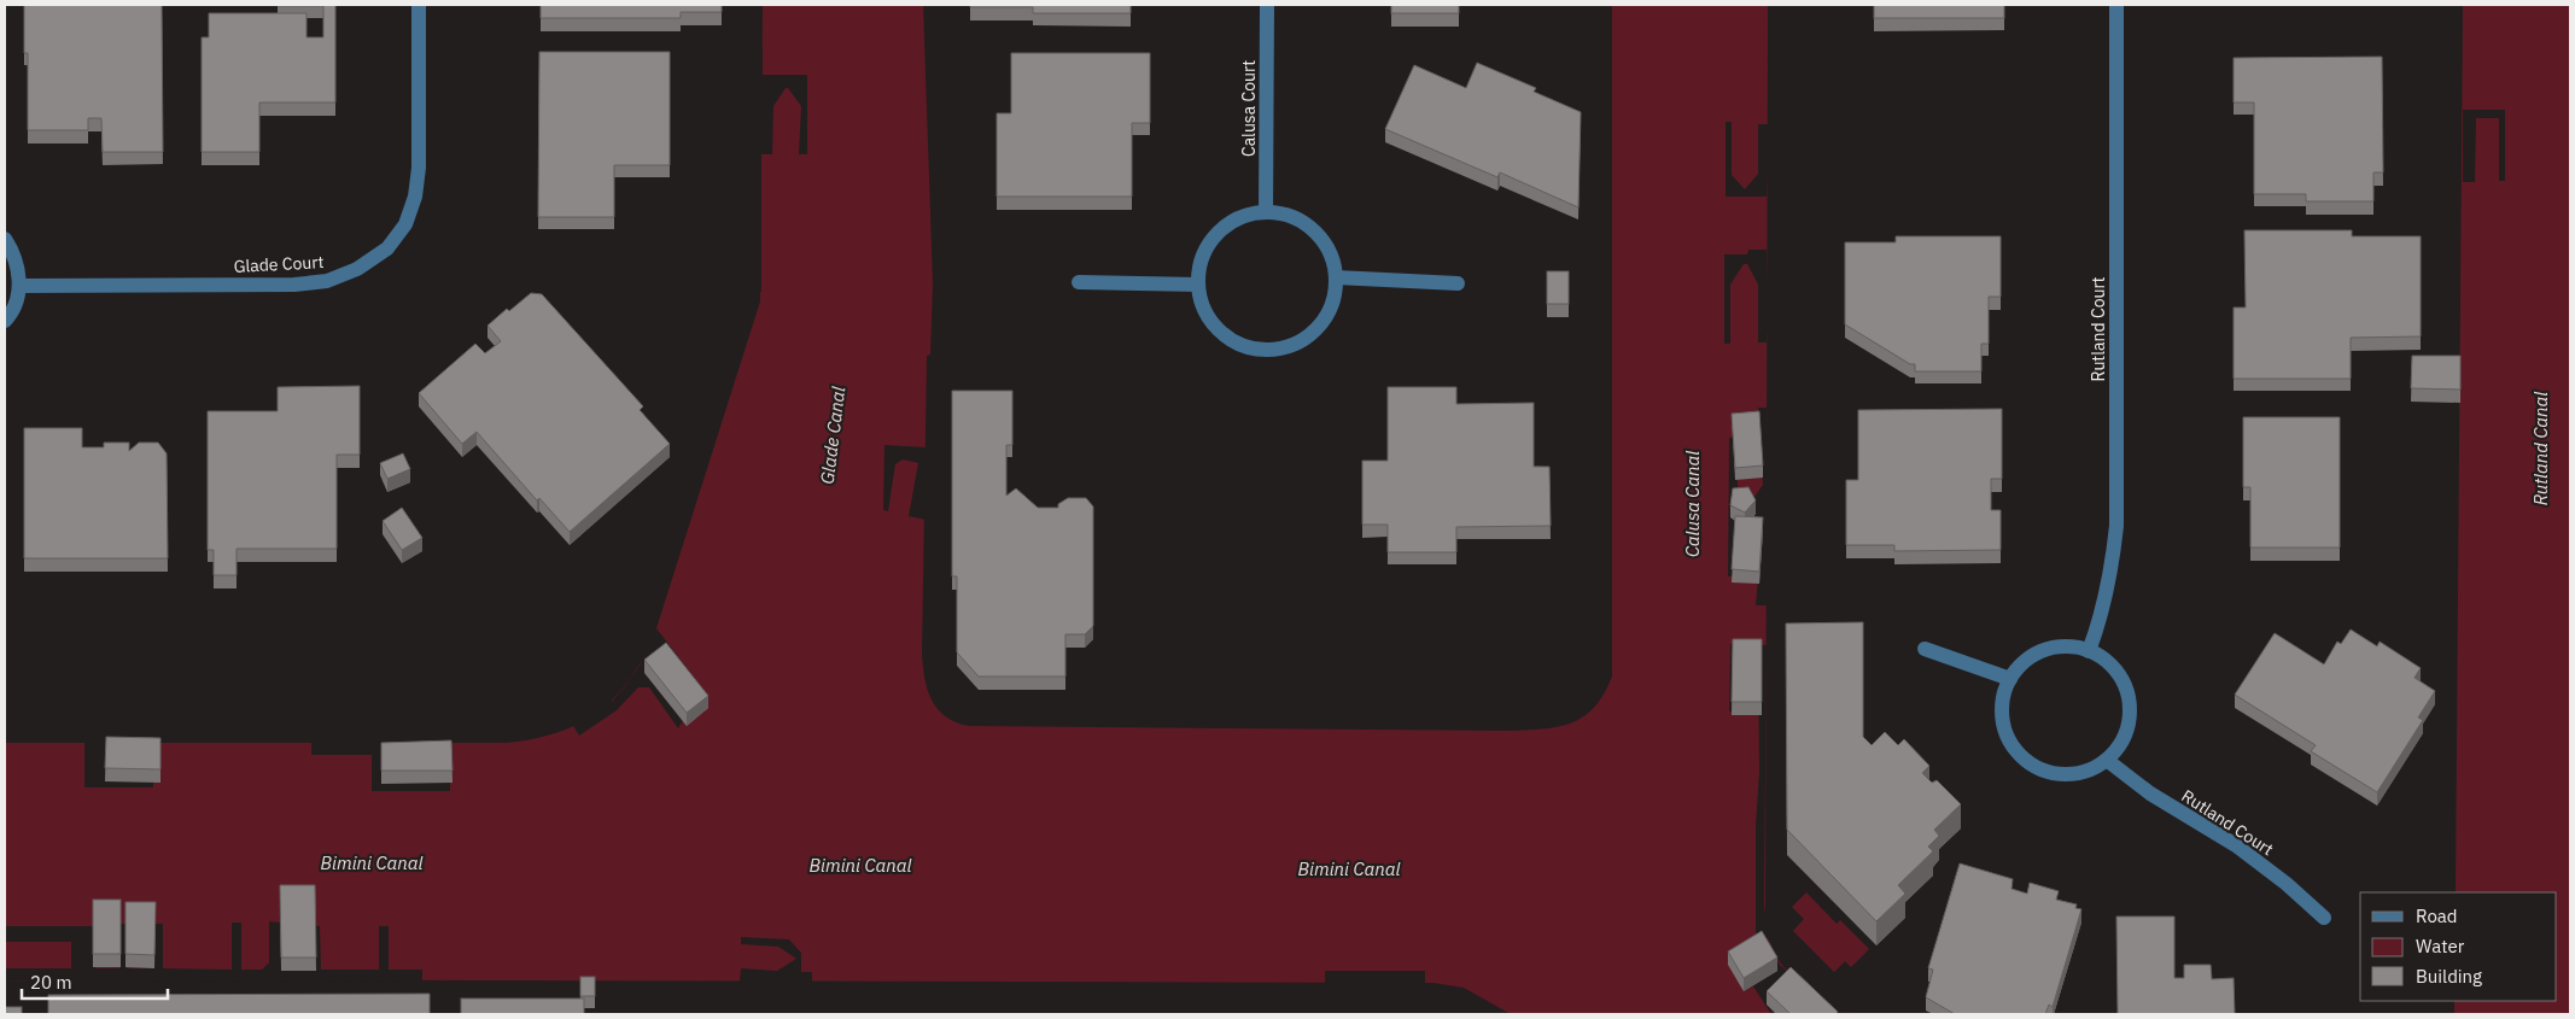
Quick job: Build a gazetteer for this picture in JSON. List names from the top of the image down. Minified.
{"streets":{"street":["Calusa Court","Glade Court","Rutland Court"]},"water":["Glade Canal","Rutland Canal","Calusa Canal","Bimini Canal"],"legend":["Road","Water","Building"],"scale_bar":"20 m"}
